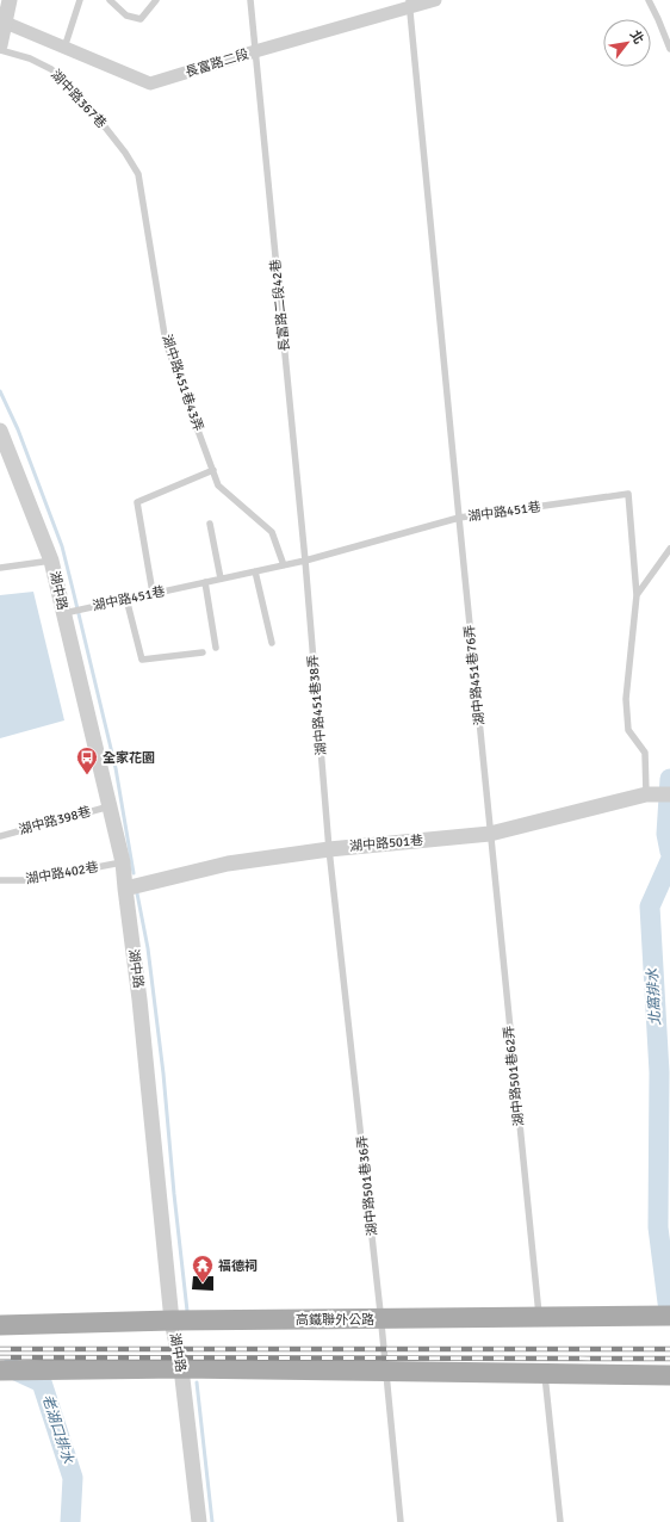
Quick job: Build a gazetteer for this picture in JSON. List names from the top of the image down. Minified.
{"streets":{"main road":["高鐵聯外公路"],"street":["長富路二段","湖中路","湖中路501巷"],"lane":["湖中路367巷","長富路二段42巷","湖中路451巷43弄","湖中路451巷","湖中路451巷76弄","湖中路451巷38弄","湖中路398巷","湖中路402巷","湖中路501巷62弄","湖中路501巷36弄"]},"crossings":[["長富路二段","長富路二段42巷"],["長富路二段","湖中路451巷76弄"],["湖中路367巷","湖中路451巷43弄"],["長富路二段42巷","湖中路451巷"],["長富路二段42巷","湖中路451巷38弄"],["湖中路451巷43弄","湖中路451巷"],["湖中路451巷","湖中路"],["湖中路451巷","湖中路451巷76弄"],["湖中路451巷","湖中路451巷38弄"],["湖中路451巷","湖中路501巷"],["湖中路","湖中路398巷"],["湖中路","湖中路501巷"],["湖中路","湖中路402巷"],["湖中路","高鐵聯外公路"],["湖中路451巷76弄","湖中路501巷"],["湖中路451巷76弄","湖中路501巷62弄"],["湖中路451巷38弄","湖中路501巷"],["湖中路451巷38弄","湖中路501巷36弄"],["湖中路501巷","湖中路501巷62弄"],["湖中路501巷","湖中路501巷36弄"],["湖中路501巷62弄","高鐵聯外公路"],["湖中路501巷36弄","高鐵聯外公路"]],"water":["北窩排水","老湖口排水"],"places":{"bus stop":["全家花園"],"temple":["福德祠"]},"north":"top right"}
